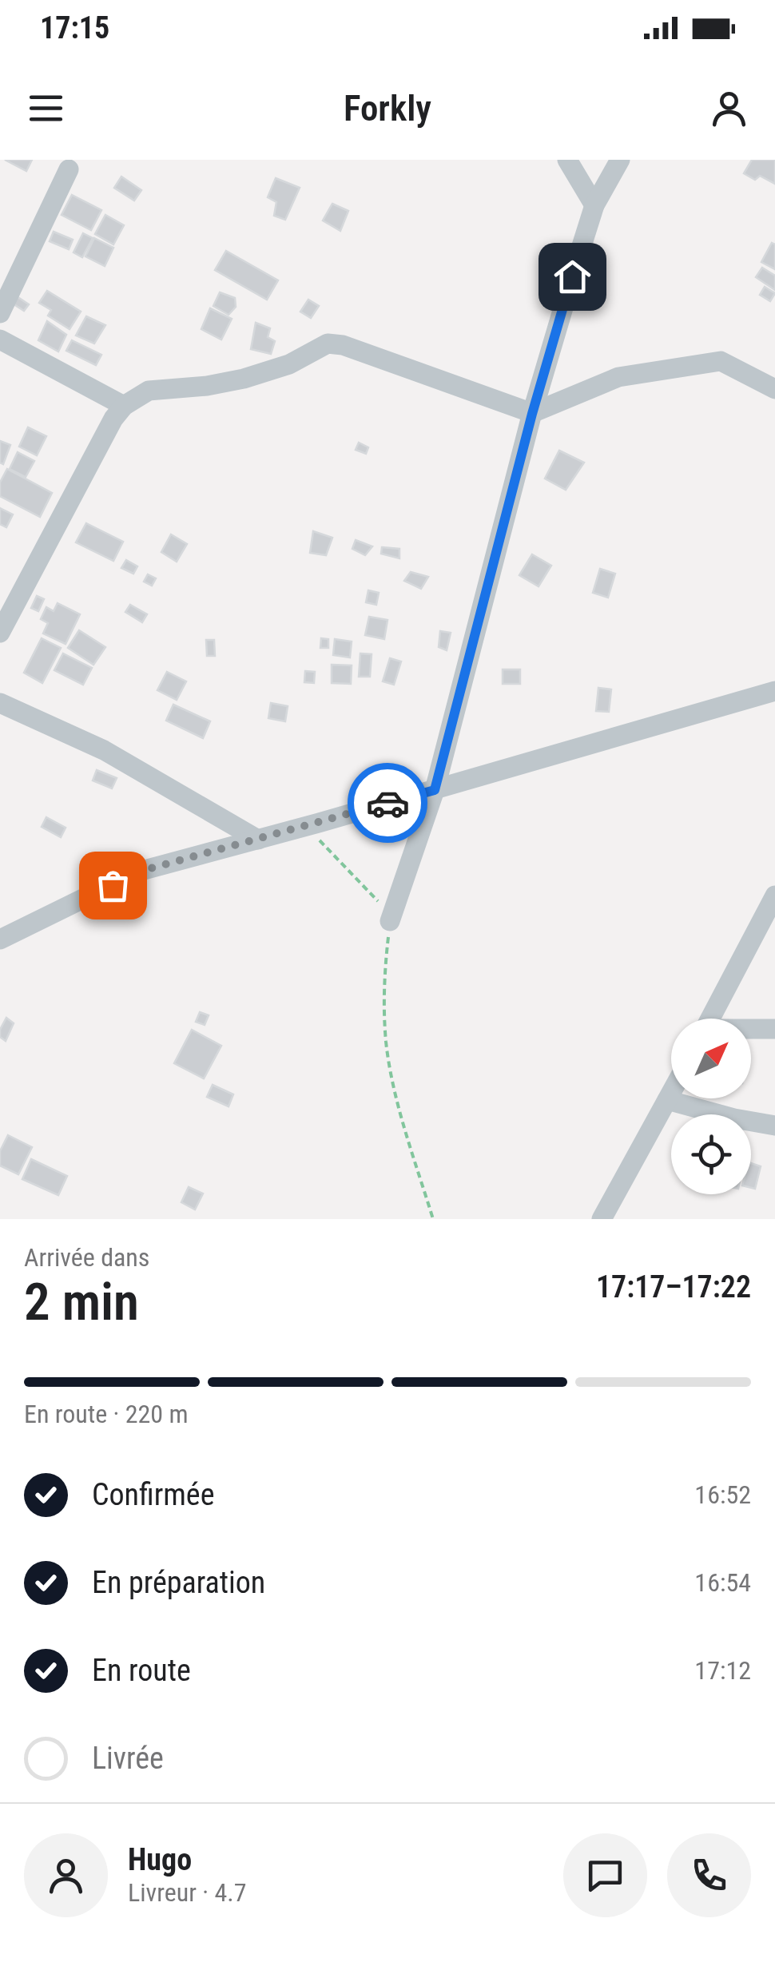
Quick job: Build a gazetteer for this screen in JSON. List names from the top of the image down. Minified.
{"north":"top right","page":{"status":"17:15","header":"Forkly","heading":["2 min","Arrivée dans","17:17–17:22"],"panel":["Hugo","Livreur · 4.7"],"bar":"En route · 220 m","list":[["Confirmée","16:52"],["En préparation","16:54"],["En route","17:12"],"Livrée"]}}
